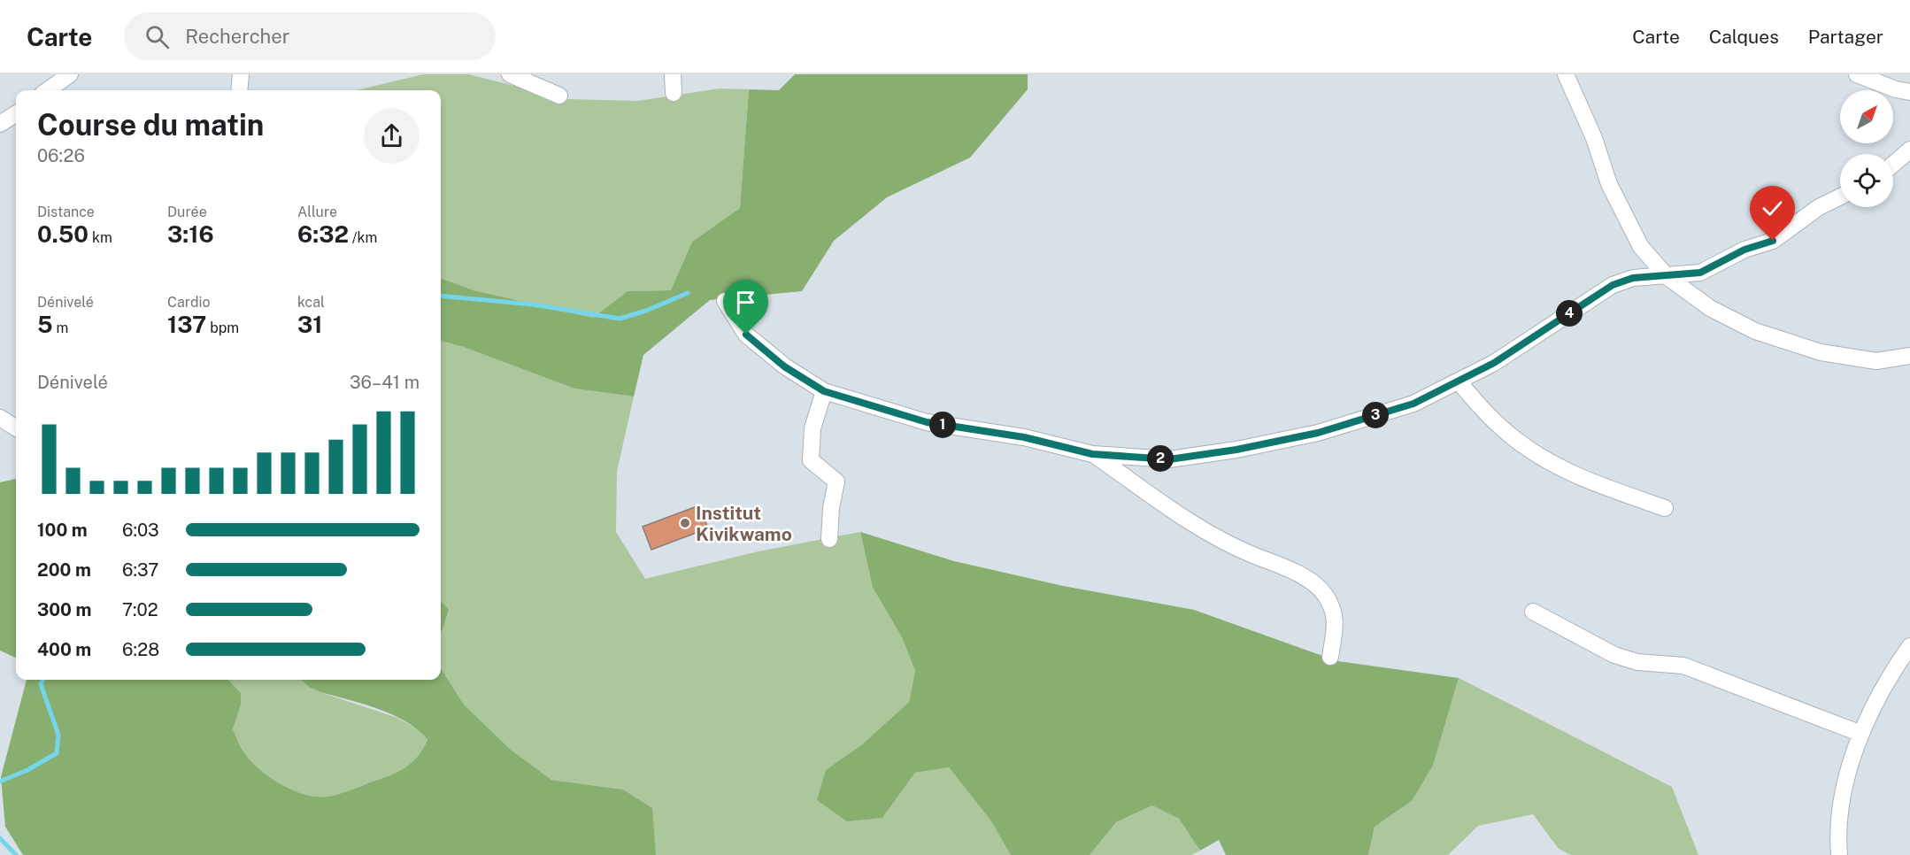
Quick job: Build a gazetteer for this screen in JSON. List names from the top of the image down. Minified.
{"places":["Institut Kivikwamo"],"north":"top right","page":{"header":"Carte","search":"Rechercher","nav":["Carte","Calques","Partager"],"heading":["Course du matin","06:26"],"stats":[["Distance","0.50 km"],["Durée","3:16"],["Allure","6:32 /km"],["Dénivelé","5 m"],["Cardio","137 bpm"],["kcal","31"]],"pins":["4","3","1","2"],"chart":["Dénivelé","36–41 m"],"list":[{"name":"100 m","note":"6:03"},{"name":"200 m","note":"6:37"},{"name":"300 m","note":"7:02"},{"name":"400 m","note":"6:28"}]}}
